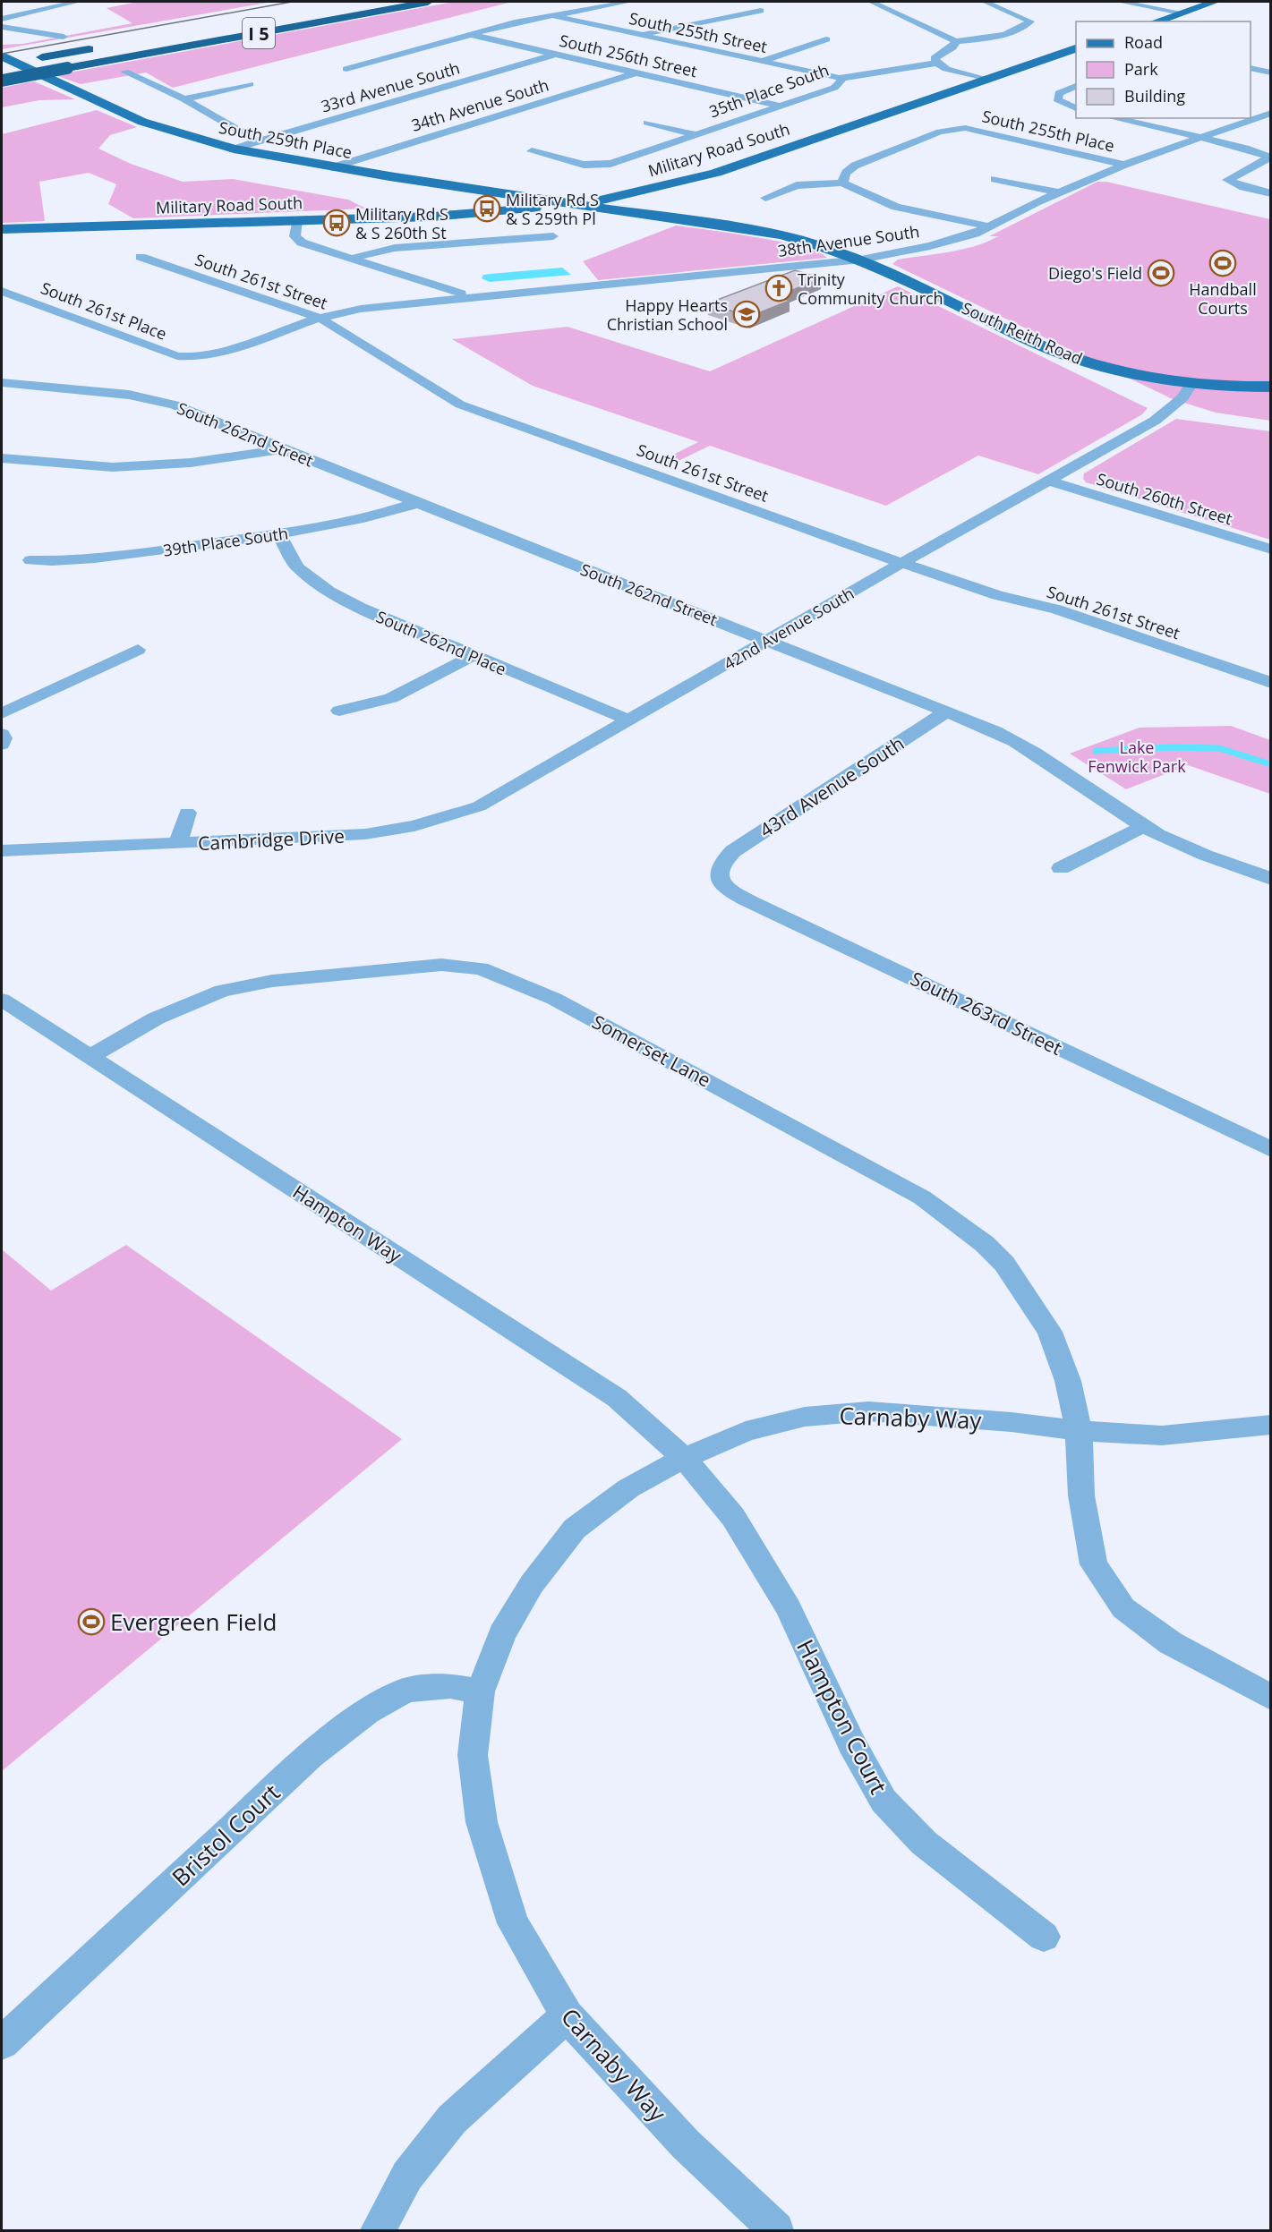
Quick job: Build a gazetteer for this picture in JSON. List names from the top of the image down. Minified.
{"streets":{"highway":["I 5"],"main road":["South 259th Place","Military Road South","South Reith Road"],"street":["South 255th Street","South 256th Street","33rd Avenue South","35th Place South","34th Avenue South","South 255th Place","38th Avenue South","South 261st Street","South 261st Place","South 262nd Street","South 260th Street","39th Place South","42nd Avenue South","South 262nd Place","43rd Avenue South","Cambridge Drive","South 263rd Street","Somerset Lane","Hampton Way","Carnaby Way","Hampton Court","Bristol Court"]},"crossings":[["South 255th Street","35th Place South"],["South 256th Street","33rd Avenue South"],["South 256th Street","35th Place South"],["South 256th Street","34th Avenue South"],["33rd Avenue South","South 259th Place"],["34th Avenue South","South 259th Place"],["South 255th Place","38th Avenue South"],["South 259th Place","Military Road South"],["South 259th Place","South Reith Road"],["Military Road South","South Reith Road"],["38th Avenue South","South 261st Street"],["38th Avenue South","South 261st Place"],["38th Avenue South","South Reith Road"],["South 261st Street","South 261st Place"],["South 261st Street","42nd Avenue South"],["South Reith Road","42nd Avenue South"],["South 262nd Street","39th Place South"],["South 262nd Street","42nd Avenue South"],["South 262nd Street","43rd Avenue South"],["South 260th Street","42nd Avenue South"],["39th Place South","South 262nd Place"],["42nd Avenue South","South 262nd Place"],["42nd Avenue South","Cambridge Drive"],["43rd Avenue South","South 263rd Street"],["Somerset Lane","Hampton Way"],["Somerset Lane","Carnaby Way"],["Hampton Way","Carnaby Way"],["Hampton Way","Hampton Court"],["Carnaby Way","Hampton Court"],["Carnaby Way","Bristol Court"]],"parks":["Lake Fenwick Park"],"places":{"bus stop":["Military Rd S & S 259th Pl","Military Rd S & S 260th St"],"sports":["Handball Courts","Diego's Field","Evergreen Field"],"church":["Trinity Community Church"],"school or university":["Happy Hearts Christian School"]},"legend":["Road","Park","Building"]}
